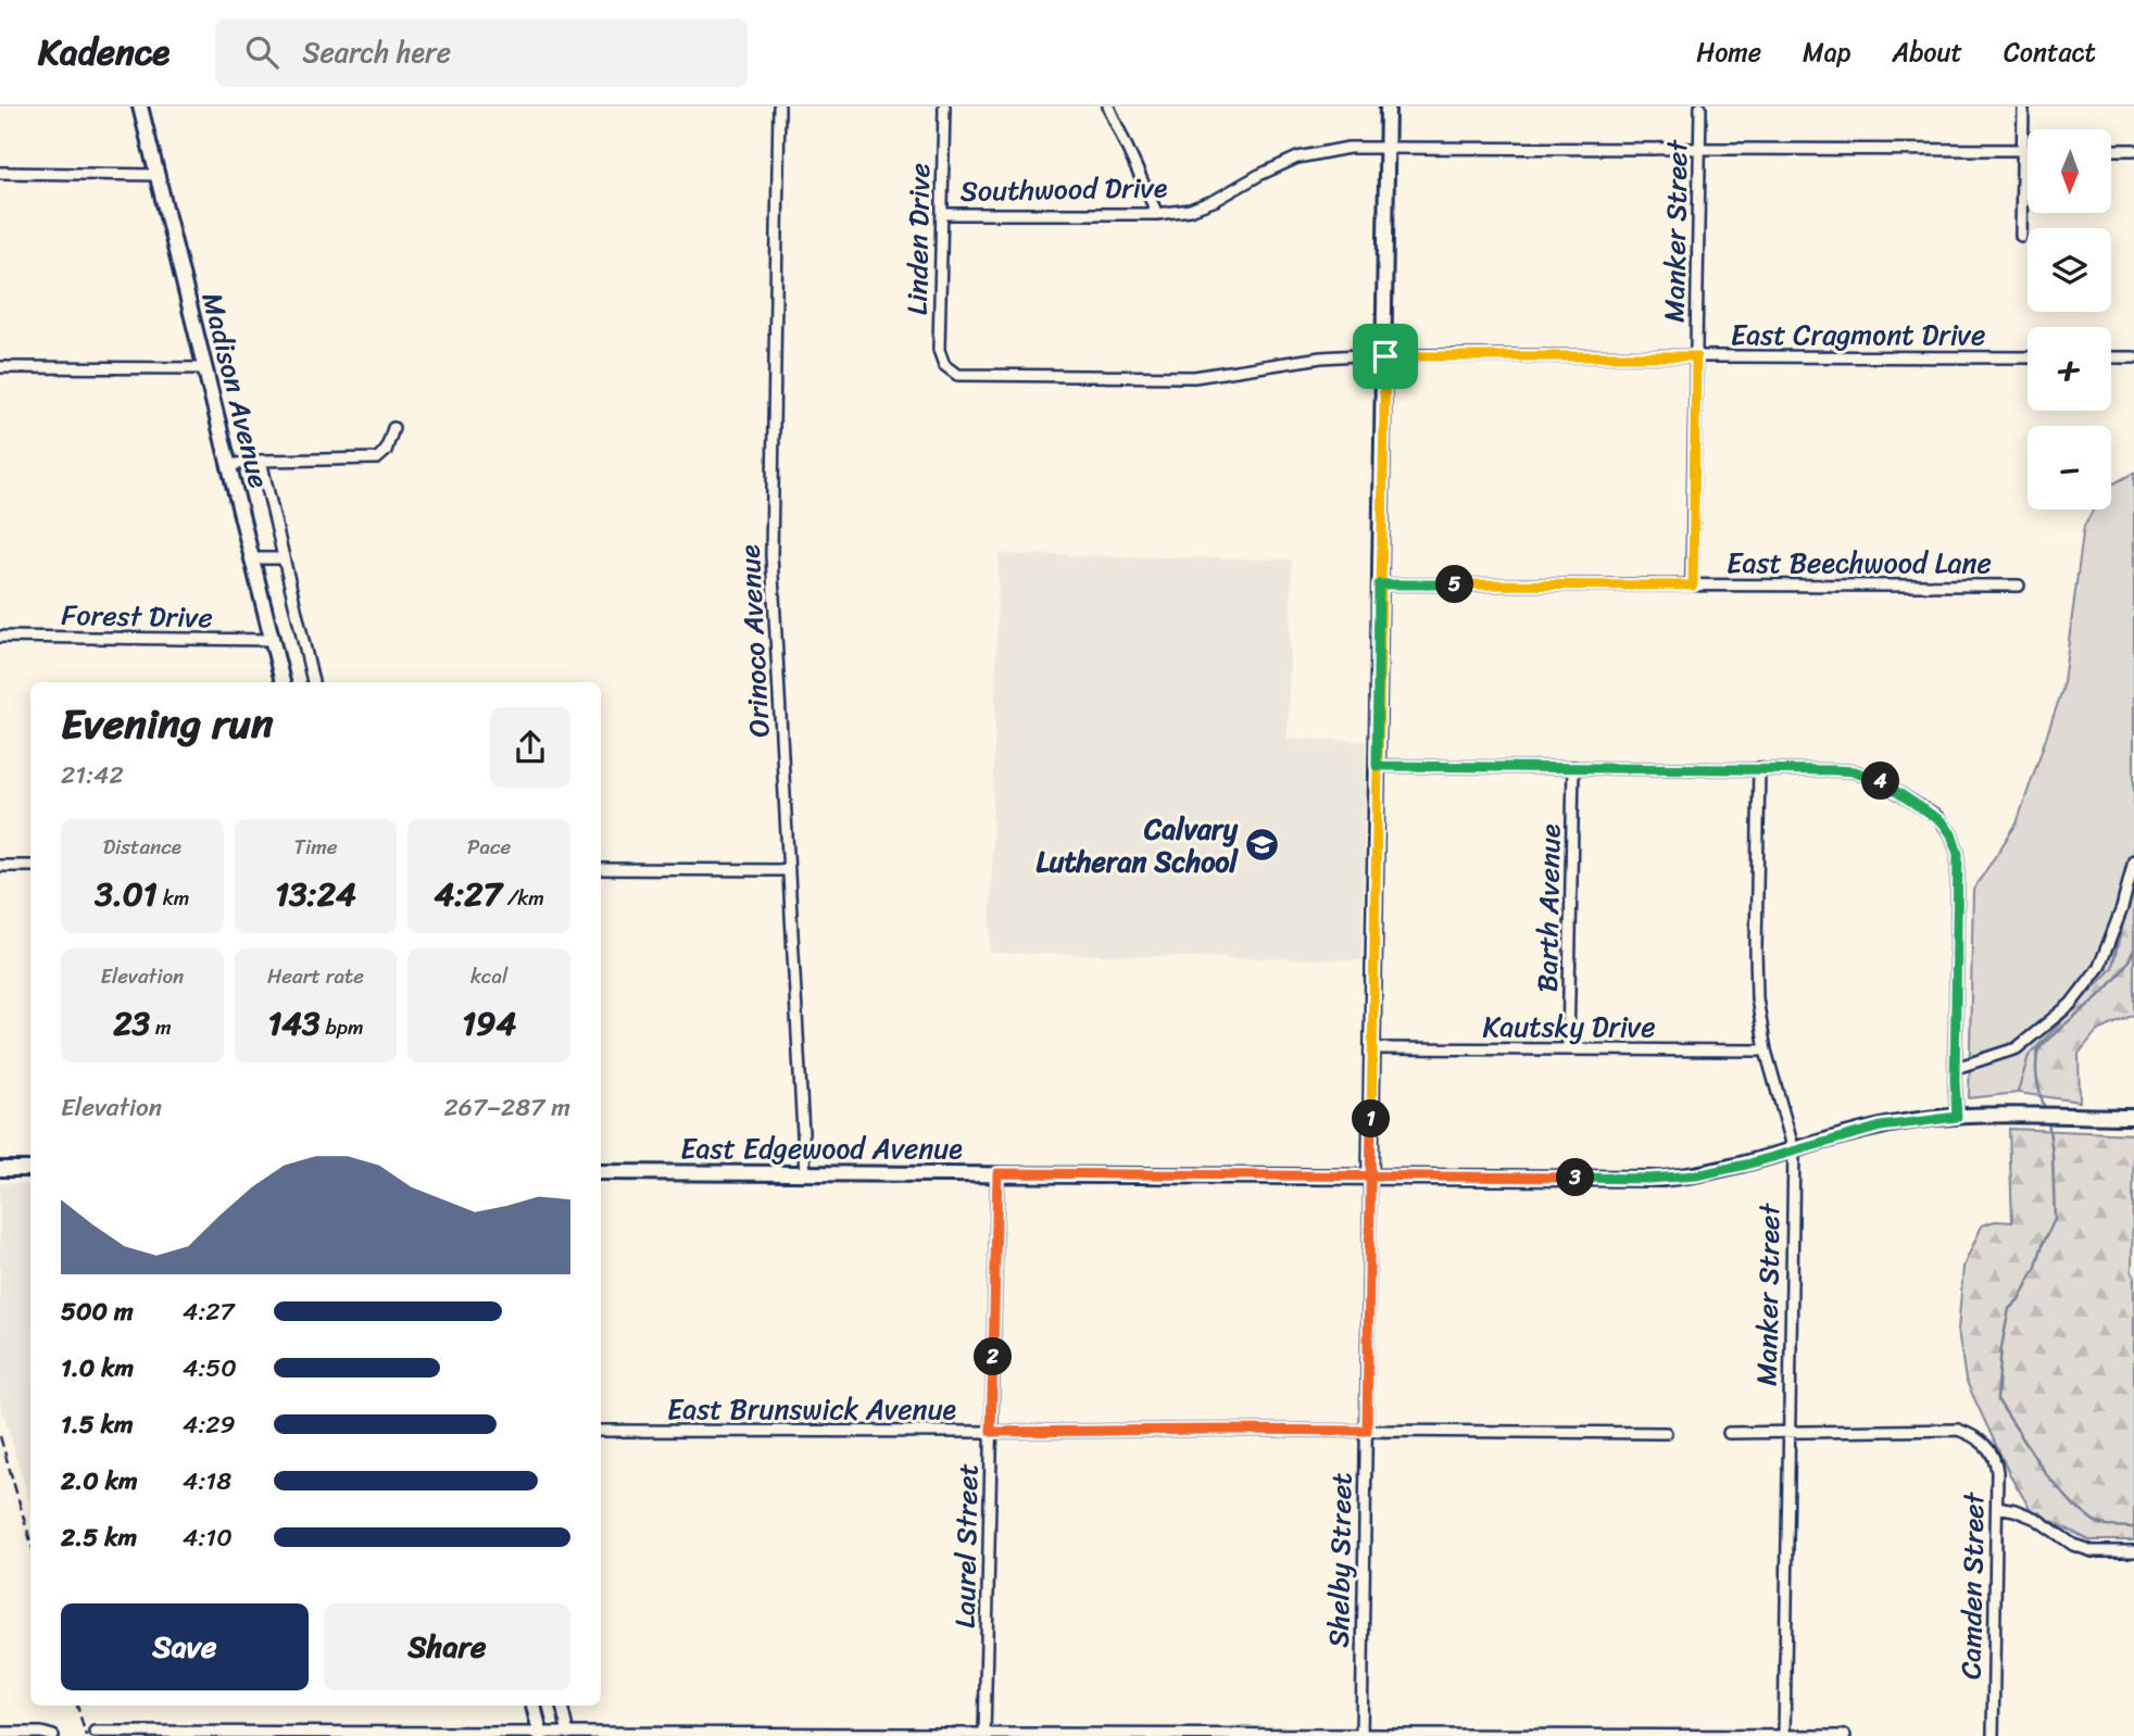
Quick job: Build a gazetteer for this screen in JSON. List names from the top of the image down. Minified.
{"streets":{"main road":["Madison Avenue","East Edgewood Avenue","Shelby Street"],"street":["Southwood Drive","Manker Street","Linden Drive","East Cragmont Drive","East Beechwood Lane","Forest Drive","Orinoco Avenue","Barth Avenue","Kautsky Drive","East Brunswick Avenue","Laurel Street","Camden Street"]},"crossings":[["Southwood Drive","Manker Street"],["Southwood Drive","Linden Drive"],["Southwood Drive","Shelby Street"],["Manker Street","East Cragmont Drive"],["Manker Street","East Beechwood Lane"],["Manker Street","Kautsky Drive"],["Manker Street","East Edgewood Avenue"],["Manker Street","Camden Street"],["Linden Drive","East Cragmont Drive"],["East Cragmont Drive","Shelby Street"],["Madison Avenue","Forest Drive"],["East Beechwood Lane","Shelby Street"],["Orinoco Avenue","East Edgewood Avenue"],["Barth Avenue","Kautsky Drive"],["Kautsky Drive","Shelby Street"],["East Edgewood Avenue","Laurel Street"],["East Edgewood Avenue","Shelby Street"],["East Brunswick Avenue","Laurel Street"],["East Brunswick Avenue","Shelby Street"]],"places":{"school or university":["Calvary Lutheran School"]},"north":"bottom","page":{"header":"Kadence","search":"Search here","nav":["Home","Map","About","Contact"],"map_buttons":["+","−"],"pins":["5","4","1","3","2"],"heading":["Evening run","21:42"],"stats":[["Distance","3.01 km"],["Time","13:24"],["Pace","4:27 /km"],["Elevation","23 m"],["Heart rate","143 bpm"],["kcal","194"]],"chart":["Elevation","267–287 m"],"list":[{"name":"500 m","note":"4:27"},{"name":"1.0 km","note":"4:50"},{"name":"1.5 km","note":"4:29"},{"name":"2.0 km","note":"4:18"},{"name":"2.5 km","note":"4:10"}],"buttons":["Save","Share"]}}
